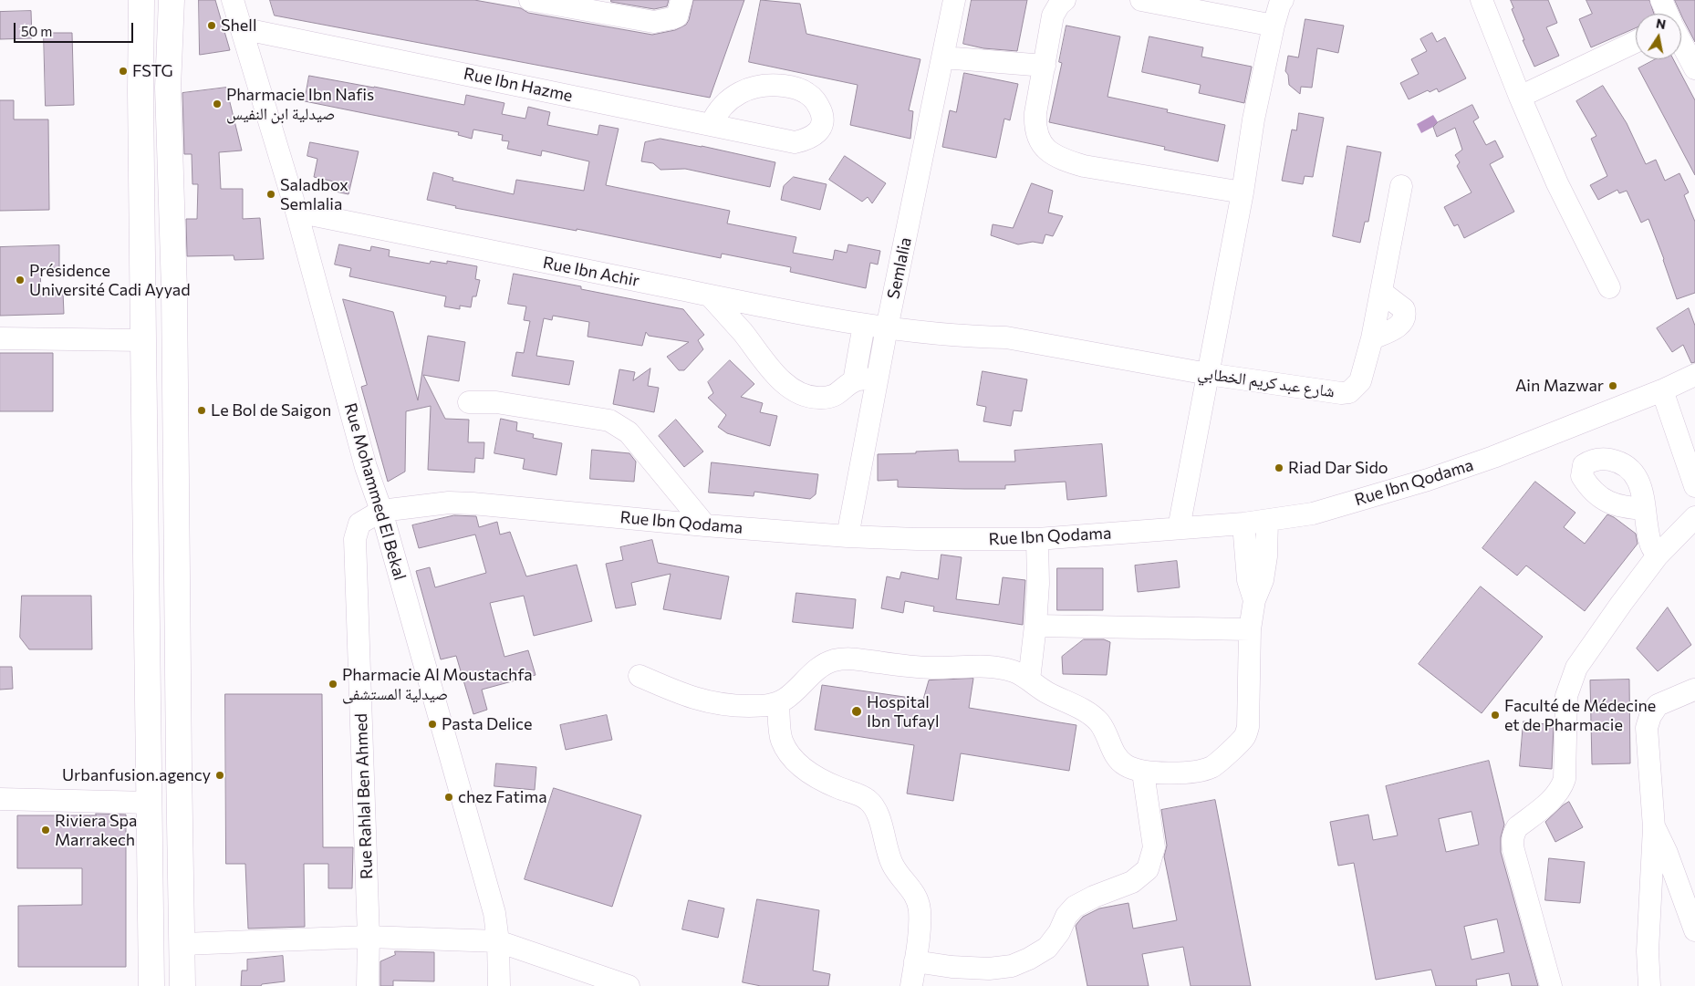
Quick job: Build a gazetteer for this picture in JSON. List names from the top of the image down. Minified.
{"streets":{"street":["Rue Ibn Hazme","Semlalia","Rue Ibn Achir","شارع عبد كريم الخطابي","Rue Ibn Qodama","Rue Mohammed El Bekal","Rue Rahlal Ben Ahmed"]},"crossings":[["Rue Ibn Hazme","Rue Mohammed El Bekal"],["Semlalia","Rue Ibn Achir"],["Semlalia","شارع عبد كريم الخطابي"],["Semlalia","Rue Ibn Qodama"],["Rue Ibn Achir","شارع عبد كريم الخطابي"],["Rue Ibn Achir","Rue Mohammed El Bekal"],["Rue Ibn Qodama","Rue Mohammed El Bekal"],["Rue Ibn Qodama","Rue Rahlal Ben Ahmed"],["Rue Mohammed El Bekal","Rue Rahlal Ben Ahmed"]],"places":["Shell","FSTG","Pharmacie Ibn Nafis صيدلية ابن النفيس","Saladbox Semlalia","Présidence Université Cadi Ayyad","Ain Mazwar","Le Bol de Saigon","Riad Dar Sido","Pharmacie Al Moustachfa صيدلية المستشفى","Hospital Ibn Tufayl","Faculté de Médecine et de Pharmacie","Pasta Delice","Urbanfusion.agency","chez Fatima","Riviera Spa Marrakech"],"scale_bar":"50 m","north":"top"}
